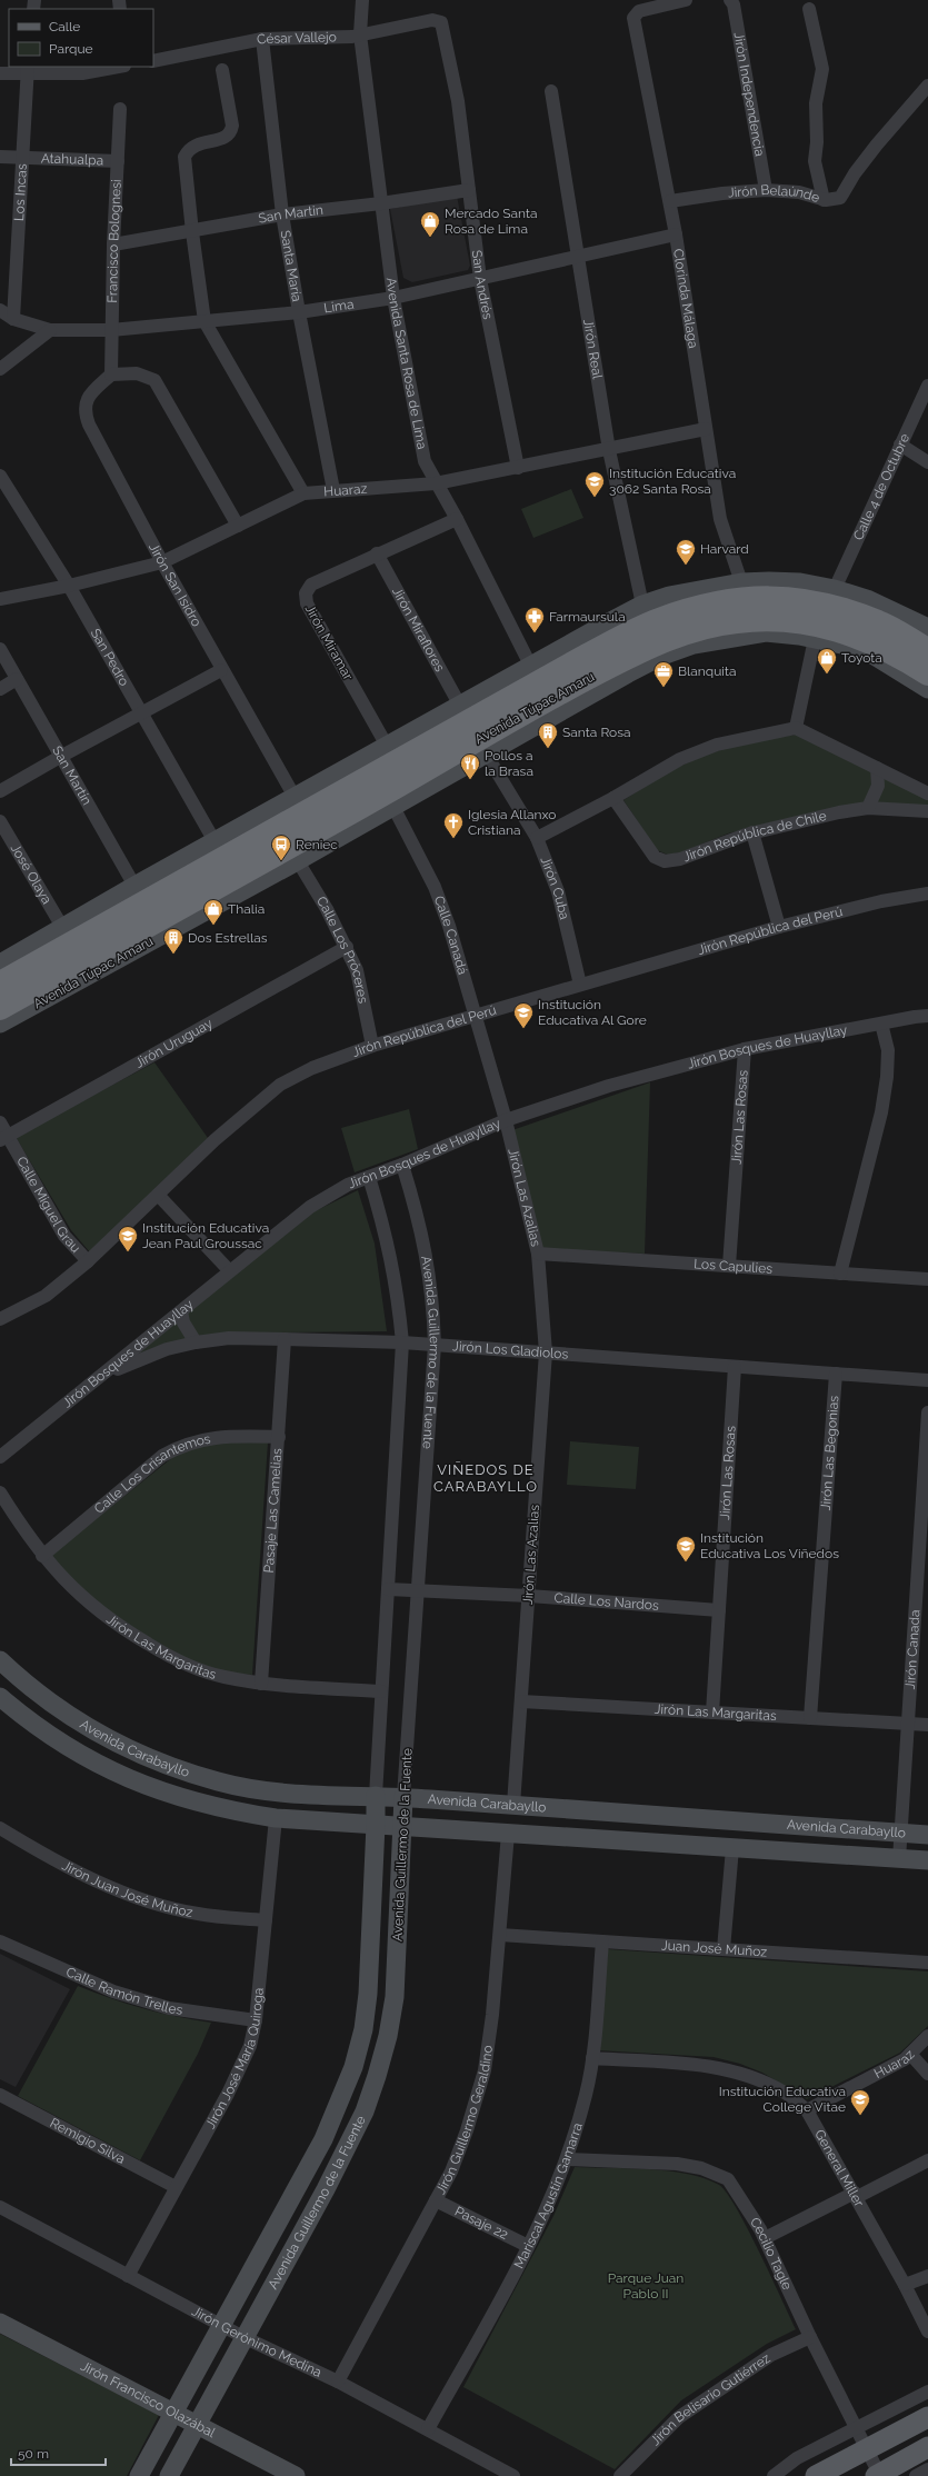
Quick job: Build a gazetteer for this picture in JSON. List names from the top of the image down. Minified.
{"streets":{"highway":["Avenida Túpac Amaru"],"main road":["Avenida Guillermo de la Fuente","Avenida Carabayllo","Jirón Francisco Olazábal"],"street":["César Vallejo","Jirón Independencia","Atahualpa","Los Incas","Jirón Belaúnde","San Martin","Francisco Bolognesi","Santa María","San Andrés","Clorinda Málaga","Lima","Jirón Real","Avenida Santa Rosa de Lima","Calle 4 de Octubre","Huaraz","Jirón San Isidro","Jirón Miraflores","Jirón Miramar","San Pedro","San Martín","Jirón República de Chile","José Olaya","Jirón Cuba","Jirón República del Perú","Calle Canadá","Calle Los Próceres","Jirón Uruguay","Jirón Bosques de Huayllay","Jirón Las Rosas","Jirón Las Azalias","Calle Miguel Grau","Los Capulies","Jirón Los Gladiolos","Jirón Las Begonias","Calle Los Crisantemos","Pasaje Las Camelias","Calle Los Nardos","Jirón Las Margaritas","Jirón Canada","Jirón Juan José Muñoz","Juan José Muñoz","Calle Ramón Trelles","Jirón José María Quiroga","Jirón Guillermo Geraldino","Remigio Silva","General Miller","Mariscal Agustín Gamarra","Pasaje 22","Cecilio Tagle","Jirón Gerónimo Medina","Jirón Belisario Gutiérrez"]},"crossings":[["César Vallejo","Santa María"],["César Vallejo","San Andrés"],["César Vallejo","Avenida Santa Rosa de Lima"],["Jirón Independencia","Jirón Belaúnde"],["Atahualpa","Los Incas"],["Atahualpa","Francisco Bolognesi"],["Los Incas","Lima"],["Jirón Belaúnde","Clorinda Málaga"],["San Martin","Francisco Bolognesi"],["San Martin","Santa María"],["San Martin","San Andrés"],["San Martin","Avenida Santa Rosa de Lima"],["Francisco Bolognesi","Lima"],["Francisco Bolognesi","Jirón San Isidro"],["Santa María","Lima"],["Santa María","Huaraz"],["San Andrés","Lima"],["San Andrés","Huaraz"],["Clorinda Málaga","Lima"],["Clorinda Málaga","Huaraz"],["Clorinda Málaga","Avenida Túpac Amaru"],["Lima","Jirón Real"],["Lima","Avenida Santa Rosa de Lima"],["Jirón Real","Huaraz"],["Jirón Real","Avenida Túpac Amaru"],["Avenida Santa Rosa de Lima","Huaraz"],["Avenida Santa Rosa de Lima","Jirón Miramar"],["Avenida Santa Rosa de Lima","Avenida Túpac Amaru"],["Calle 4 de Octubre","Avenida Túpac Amaru"],["Huaraz","Jirón San Isidro"],["Huaraz","San Pedro"],["Huaraz","General Miller"],["Jirón San Isidro","Avenida Túpac Amaru"],["Jirón Miraflores","Jirón Miramar"],["Jirón Miraflores","Avenida Túpac Amaru"],["Jirón Miramar","Avenida Túpac Amaru"],["San Pedro","Avenida Túpac Amaru"],["Avenida Túpac Amaru","San Martín"],["Avenida Túpac Amaru","José Olaya"],["Avenida Túpac Amaru","Jirón Cuba"],["Avenida Túpac Amaru","Calle Canadá"],["Avenida Túpac Amaru","Calle Los Próceres"],["Jirón Cuba","Jirón República del Perú"],["Jirón República del Perú","Calle Canadá"],["Jirón República del Perú","Calle Los Próceres"],["Jirón República del Perú","Calle Miguel Grau"],["Calle Canadá","Jirón Las Azalias"],["Calle Los Próceres","Jirón Uruguay"],["Jirón Uruguay","Calle Miguel Grau"],["Jirón Bosques de Huayllay","Jirón Las Rosas"],["Jirón Bosques de Huayllay","Jirón Las Azalias"],["Jirón Bosques de Huayllay","Jirón Los Gladiolos"],["Jirón Bosques de Huayllay","Avenida Guillermo de la Fuente"],["Jirón Las Rosas","Los Capulies"],["Jirón Las Rosas","Jirón Los Gladiolos"],["Jirón Las Rosas","Calle Los Nardos"],["Jirón Las Rosas","Jirón Las Margaritas"],["Jirón Las Azalias","Los Capulies"],["Jirón Las Azalias","Jirón Los Gladiolos"],["Jirón Las Azalias","Calle Los Nardos"],["Jirón Las Azalias","Jirón Las Margaritas"],["Jirón Las Azalias","Avenida Carabayllo"],["Jirón Los Gladiolos","Avenida Guillermo de la Fuente"],["Jirón Los Gladiolos","Jirón Las Begonias"],["Jirón Los Gladiolos","Pasaje Las Camelias"],["Avenida Guillermo de la Fuente","Calle Los Nardos"],["Avenida Guillermo de la Fuente","Jirón Las Margaritas"],["Avenida Guillermo de la Fuente","Avenida Carabayllo"],["Avenida Guillermo de la Fuente","Jirón Gerónimo Medina"],["Avenida Guillermo de la Fuente","Jirón Francisco Olazábal"],["Jirón Las Begonias","Jirón Las Margaritas"],["Calle Los Crisantemos","Pasaje Las Camelias"],["Calle Los Crisantemos","Jirón Las Margaritas"],["Pasaje Las Camelias","Jirón Las Margaritas"],["Jirón Las Margaritas","Jirón Canada"],["Jirón Canada","Avenida Carabayllo"],["Avenida Carabayllo","Jirón José María Quiroga"],["Avenida Carabayllo","Jirón Guillermo Geraldino"],["Jirón Juan José Muñoz","Jirón José María Quiroga"],["Juan José Muñoz","Jirón Guillermo Geraldino"],["Juan José Muñoz","Mariscal Agustín Gamarra"],["Calle Ramón Trelles","Jirón José María Quiroga"],["Jirón José María Quiroga","Remigio Silva"],["Jirón José María Quiroga","Jirón Gerónimo Medina"],["Jirón Guillermo Geraldino","Pasaje 22"],["Jirón Guillermo Geraldino","Jirón Gerónimo Medina"],["General Miller","Mariscal Agustín Gamarra"],["Mariscal Agustín Gamarra","Pasaje 22"],["Mariscal Agustín Gamarra","Cecilio Tagle"],["Mariscal Agustín Gamarra","Jirón Gerónimo Medina"],["Cecilio Tagle","Jirón Belisario Gutiérrez"]],"districts":["VIÑEDOS DE CARABAYLLO"],"parks":["Parque Juan Pablo II"],"places":{"shop":["Mercado Santa Rosa de Lima","Toyota","Thalia"],"school or university":["Institución Educativa 3062 Santa Rosa","Harvard","Institución Educativa Al Gore","Institución Educativa Jean Paul Groussac","Institución Educativa Los Viñedos","Institución Educativa College Vitae"],"pharmacy":["Farmaursula"],"office":["Blanquita"],"building":["Santa Rosa","Dos Estrellas"],"restaurant":["Pollos a la Brasa"],"church":["Iglesia Allanxo Cristiana"],"bus stop":["Reniec"]},"legend":["Calle","Parque"],"scale_bar":"50 m"}
